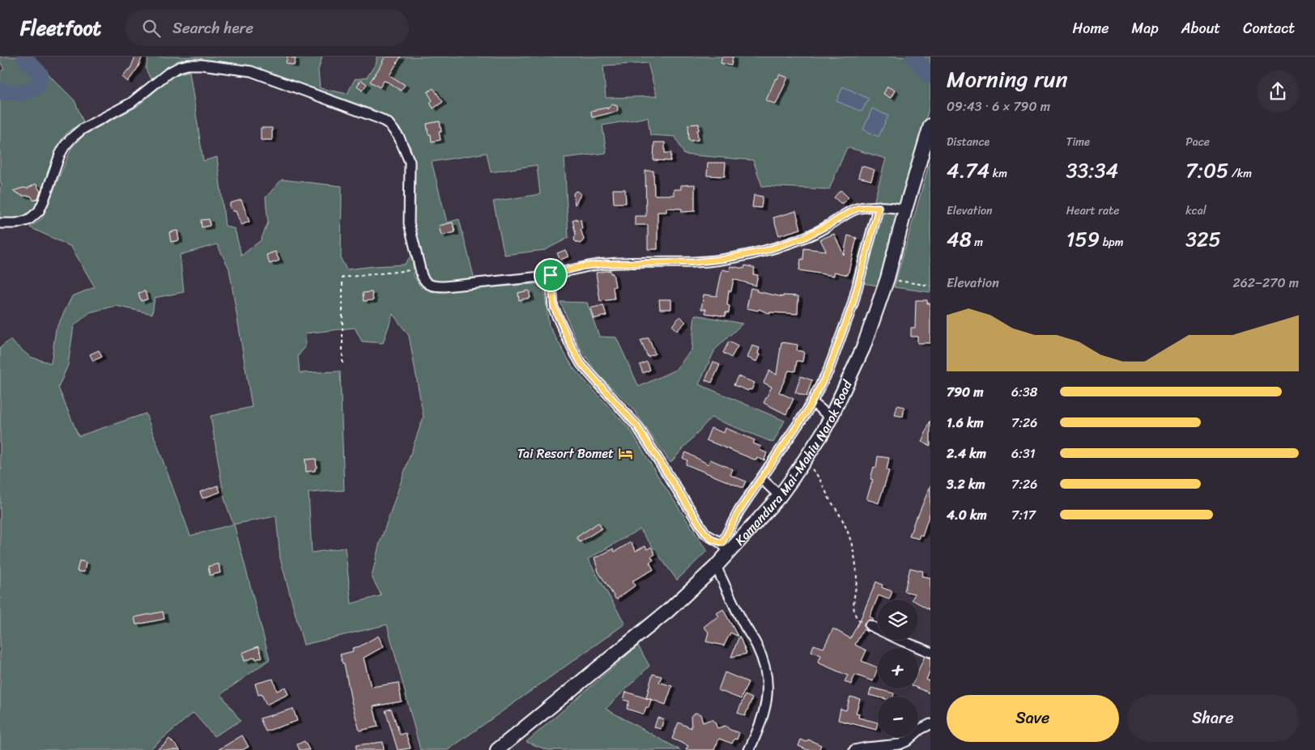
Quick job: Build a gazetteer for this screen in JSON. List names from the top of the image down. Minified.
{"streets":{"highway":["Kamandura Mai-Mahiu Narok Road"]},"places":{"hotel":["Tai Resort Bomet"]},"page":{"header":"Fleetfoot","search":"Search here","nav":["Home","Map","About","Contact"],"heading":["Morning run","09:43 · 6 × 790 m"],"stats":[["Distance","4.74 km"],["Time","33:34"],["Pace","7:05 /km"],["Elevation","48 m"],["Heart rate","159 bpm"],["kcal","325"]],"chart":["Elevation","262–270 m"],"list":[{"name":"790 m","note":"6:38"},{"name":"1.6 km","note":"7:26"},{"name":"2.4 km","note":"6:31"},{"name":"3.2 km","note":"7:26"},{"name":"4.0 km","note":"7:17"}],"map_buttons":["+","−"],"buttons":["Save","Share"]}}
